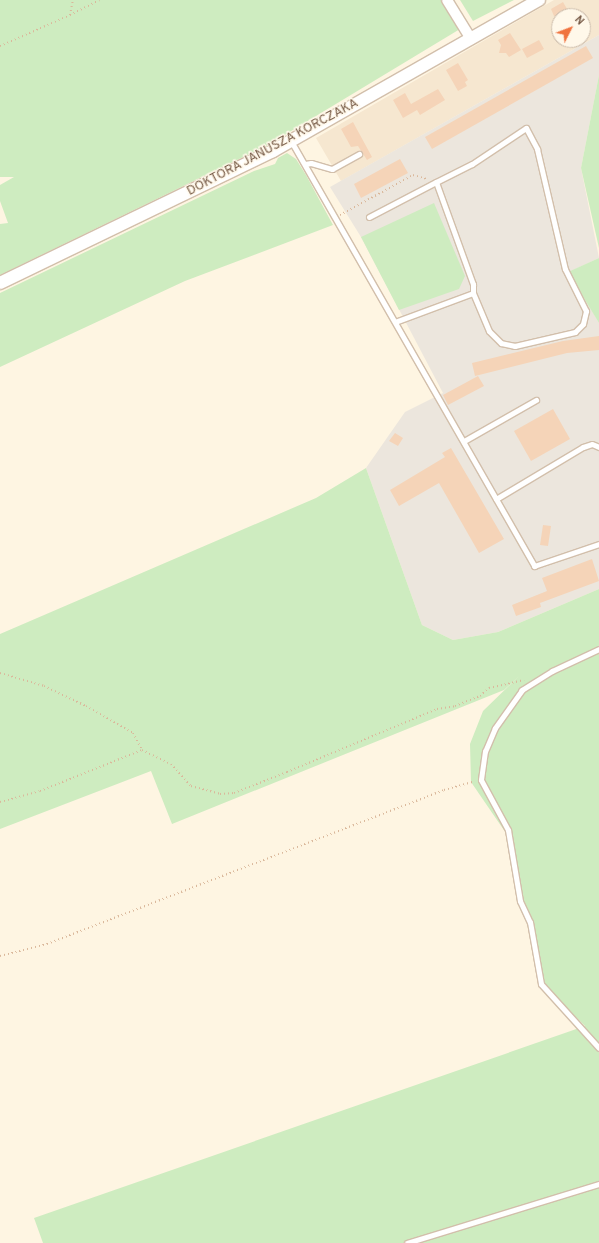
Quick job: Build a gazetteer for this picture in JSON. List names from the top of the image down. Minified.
{"streets":{"street":["DOKTORA JANUSZA KORCZAKA"]},"north":"top right"}
